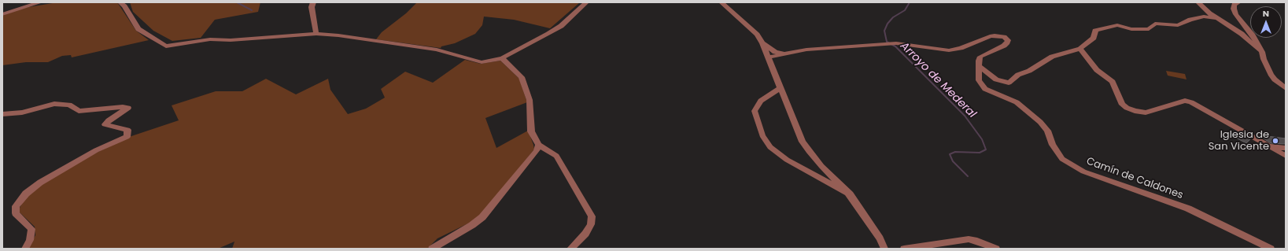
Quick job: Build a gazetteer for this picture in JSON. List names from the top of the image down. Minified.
{"streets":{"street":["Camín de Caldones"]},"water":["Arroyo de Mederal"],"places":["Iglesia de San Vicente"],"north":"top"}
